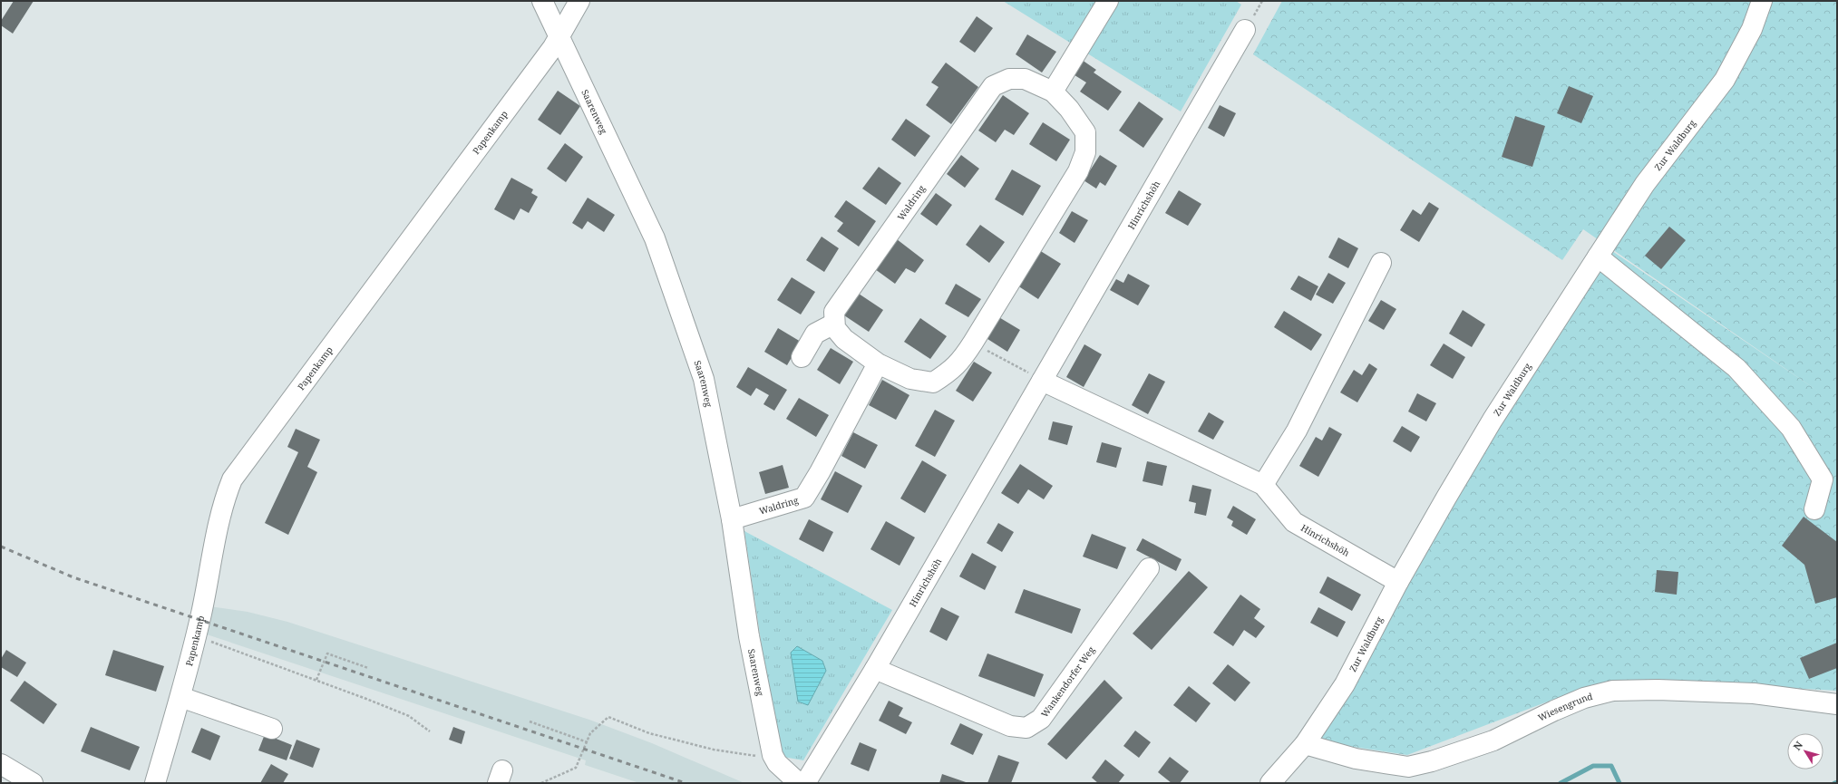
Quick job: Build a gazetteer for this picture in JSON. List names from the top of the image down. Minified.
{"streets":{"street":["Saarenweg","Papenkamp","Zur Waldburg","Waldring","Hinrichshöh","Wankendorfer Weg","Wiesengrund"]},"crossings":[["Saarenweg","Papenkamp"],["Saarenweg","Waldring"],["Zur Waldburg","Hinrichshöh"],["Zur Waldburg","Wiesengrund"],["Hinrichshöh","Wankendorfer Weg"]],"north":"top left"}
